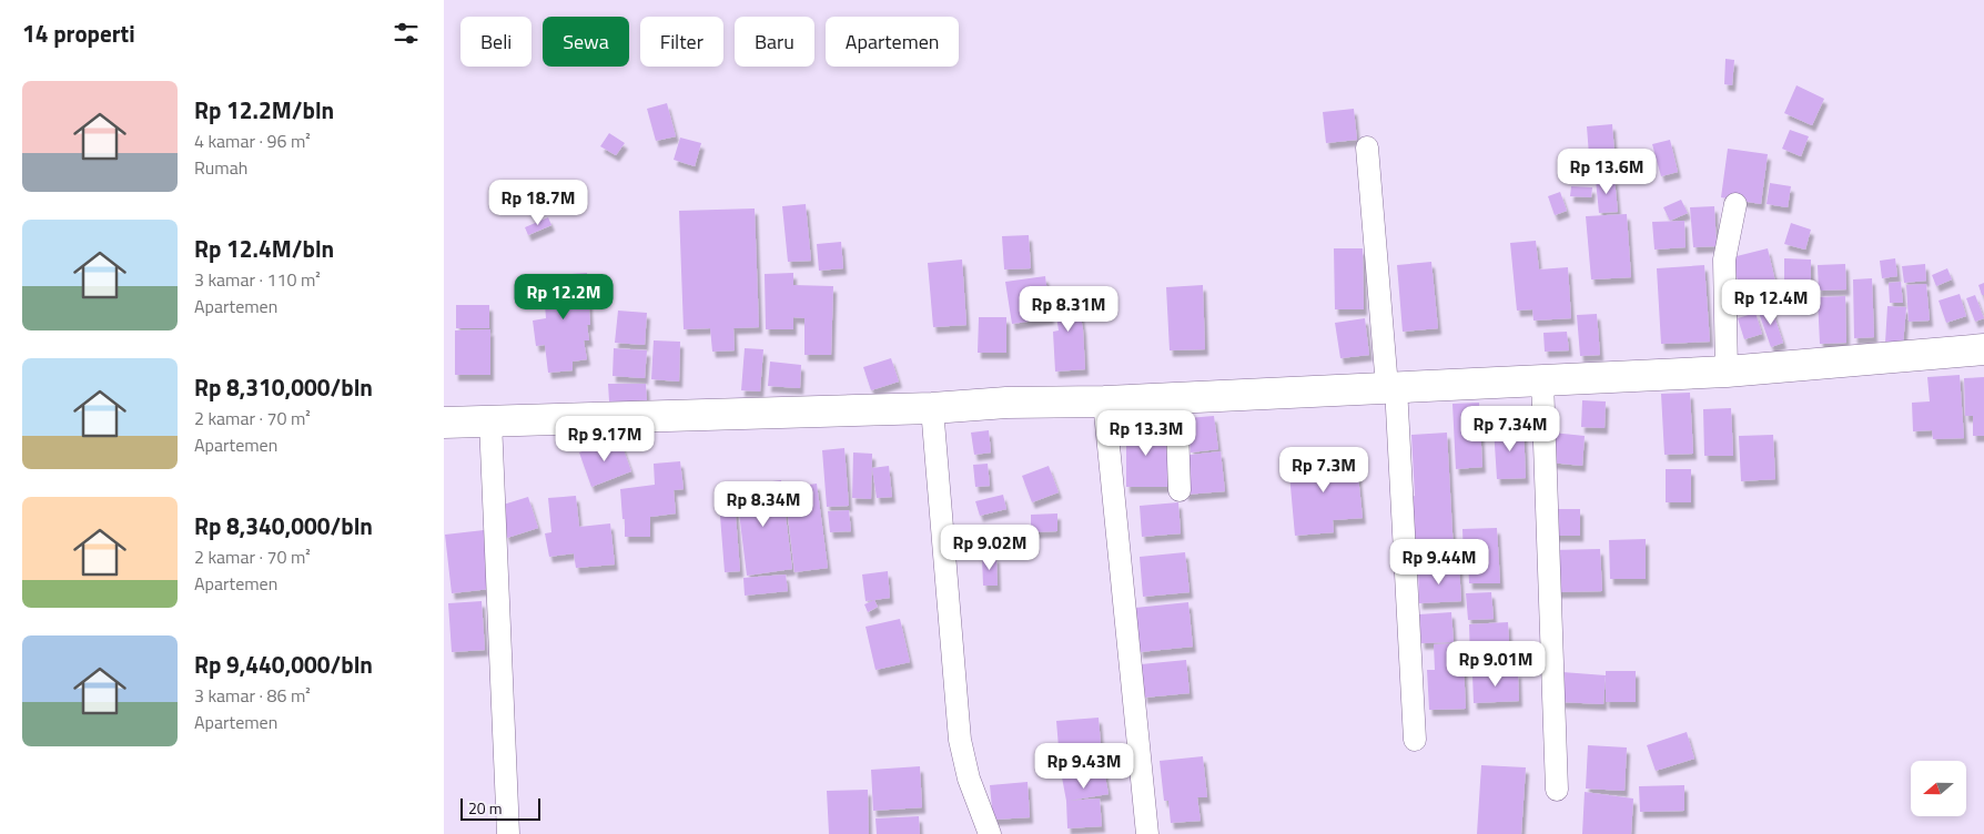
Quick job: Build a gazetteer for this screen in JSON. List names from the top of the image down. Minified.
{"scale_bar":"20 m","north":"left","page":{"heading":"14 properti","chip":["Beli","Sewa","Filter","Baru","Apartemen"],"list":[{"name":"Rp 12.2M/bln","note":"4 kamar · 96 m² · Rumah"},{"name":"Rp 12.4M/bln","note":"3 kamar · 110 m² · Apartemen"},{"name":"Rp 8,310,000/bln","note":"2 kamar · 70 m² · Apartemen"},{"name":"Rp 8,340,000/bln","note":"2 kamar · 70 m² · Apartemen"},{"name":"Rp 9,440,000/bln","note":"3 kamar · 86 m² · Apartemen"}],"price":["Rp 13.6M","Rp 18.7M","Rp 12.2M","Rp 12.4M","Rp 8.31M","Rp 7.34M","Rp 13.3M","Rp 9.17M","Rp 7.3M","Rp 8.34M","Rp 9.02M","Rp 9.44M","Rp 9.01M","Rp 9.43M"],"scale":"20 m"}}
